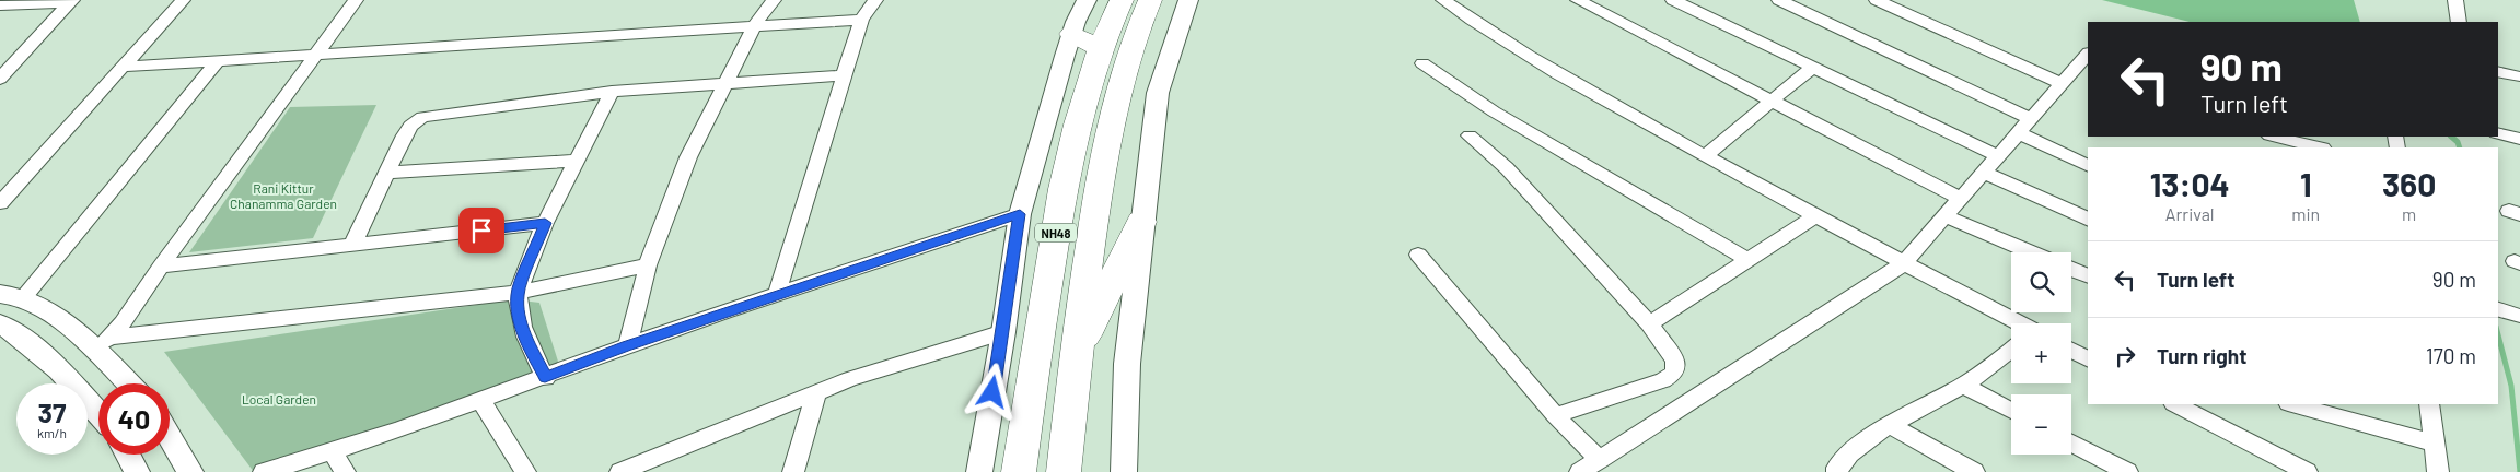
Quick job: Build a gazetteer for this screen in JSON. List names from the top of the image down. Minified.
{"streets":{"highway":["NH48"]},"parks":["Rani Kittur Chanamma Garden","Local Garden"],"page":{"turn":["90 m","Turn left"],"eta":["13:04","Arrival","1","min","360","m"],"list":[{"name":"Turn left","value":"90 m"},{"name":"Turn right","value":"170 m"}],"map_buttons":["+","−"],"speed":"37 km/h","limit":"40"}}
